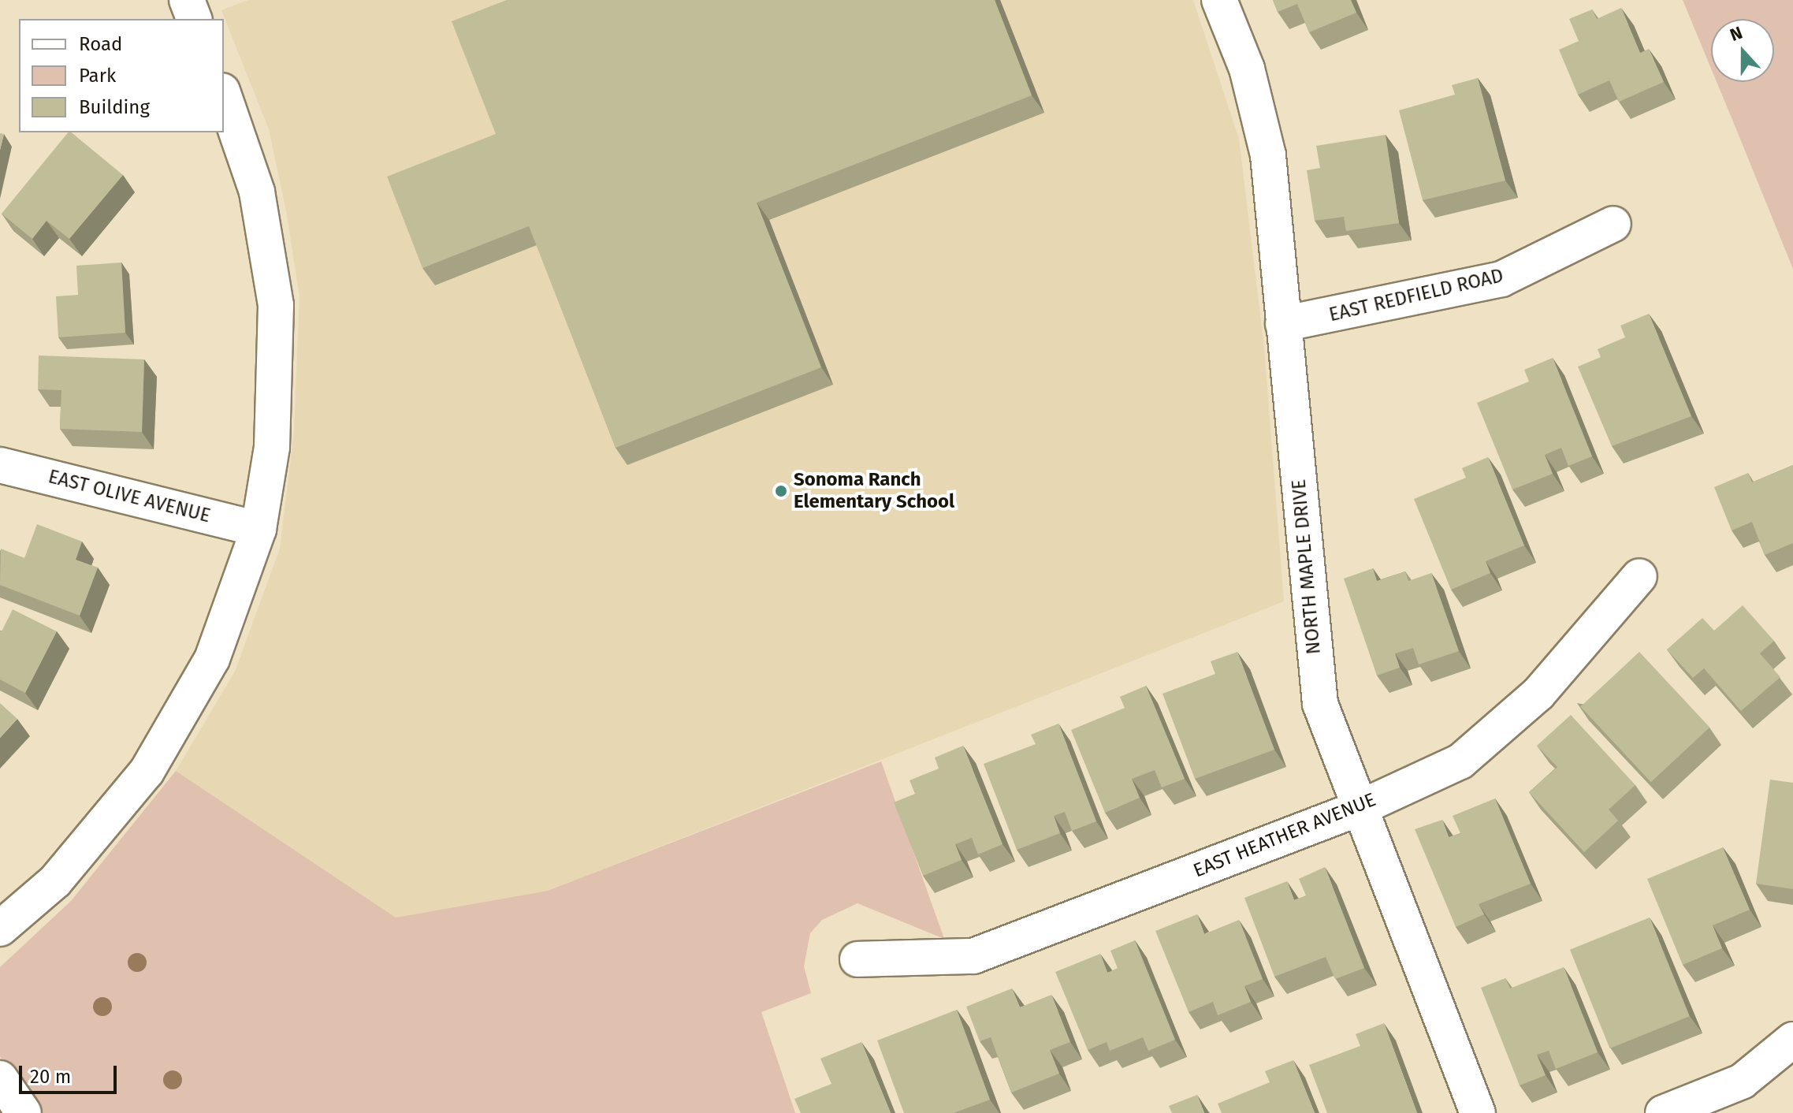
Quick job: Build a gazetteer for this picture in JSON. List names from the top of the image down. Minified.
{"streets":{"street":["EAST REDFIELD ROAD","EAST OLIVE AVENUE","NORTH MAPLE DRIVE","EAST HEATHER AVENUE"]},"crossings":[["EAST REDFIELD ROAD","NORTH MAPLE DRIVE"],["NORTH MAPLE DRIVE","EAST HEATHER AVENUE"]],"places":["Sonoma Ranch Elementary School"],"legend":["Road","Park","Building"],"scale_bar":"20 m","north":"top"}
